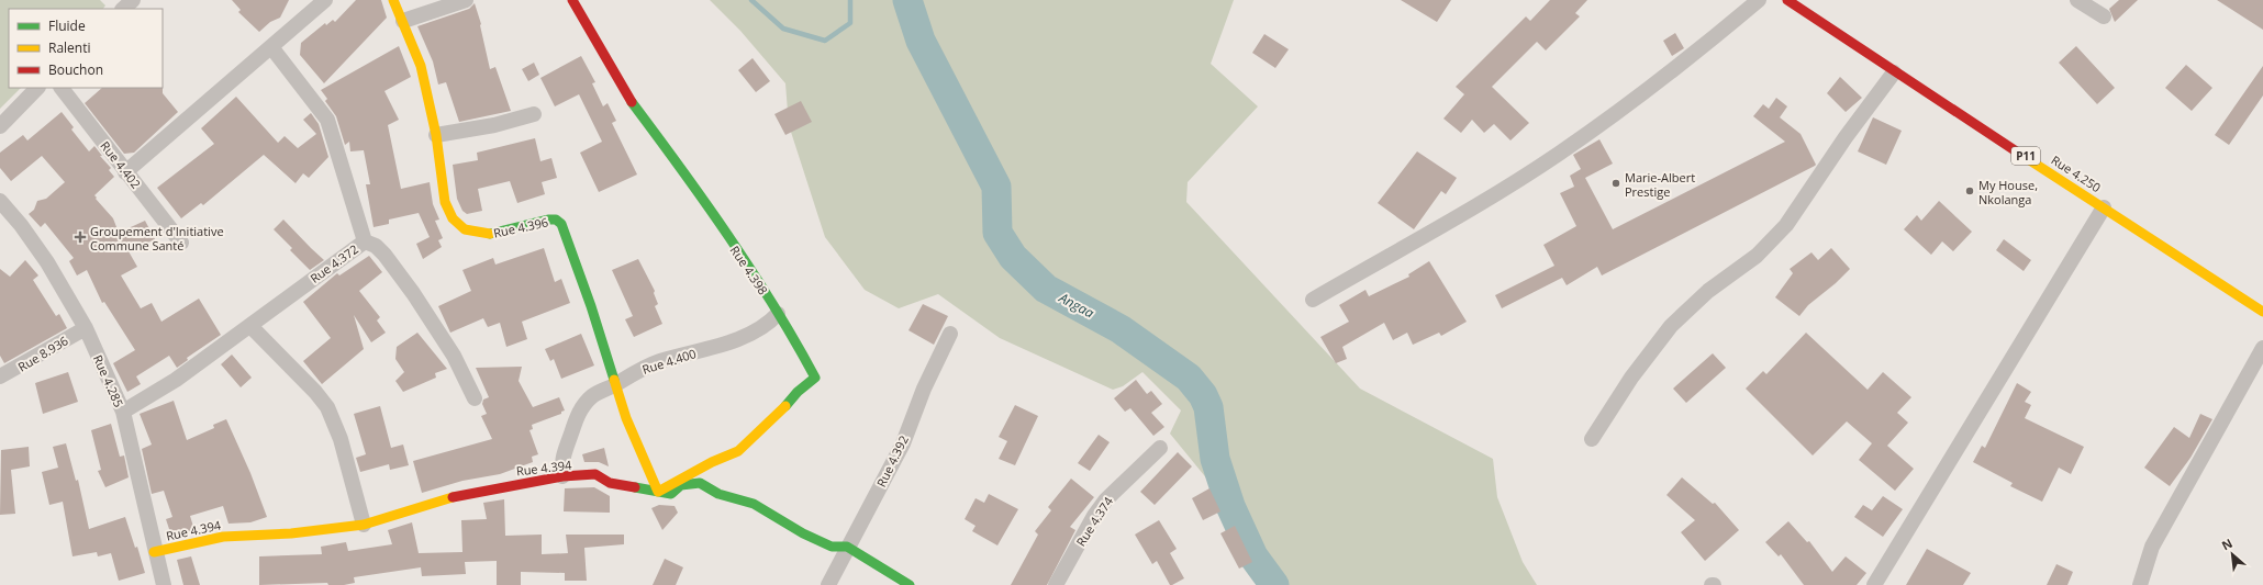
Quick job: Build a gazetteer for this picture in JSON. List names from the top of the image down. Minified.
{"streets":{"street":["P11","Rue 4.402","Rue 4.250","Rue 4.396","Rue 4.372","Rue 4.398","Rue 8.936","Rue 4.400","Rue 4.285","Rue 4.392","Rue 4.394","Rue 4.374"]},"crossings":[["Rue 4.396","Rue 4.398"],["Rue 4.396","Rue 4.400"],["Rue 4.396","Rue 4.394"],["Rue 4.372","Rue 4.285"],["Rue 4.398","Rue 4.400"],["Rue 4.398","Rue 4.394"],["Rue 8.936","Rue 4.285"],["Rue 4.400","Rue 4.394"],["Rue 4.285","Rue 4.394"],["Rue 4.392","Rue 4.394"]],"water":["Angaa"],"places":{"other":["Marie-Albert Prestige","My House, Nkolanga"],"health":["Groupement d'Initiative Commune Santé"]},"legend":["Fluide","Ralenti","Bouchon"],"north":"top left"}
